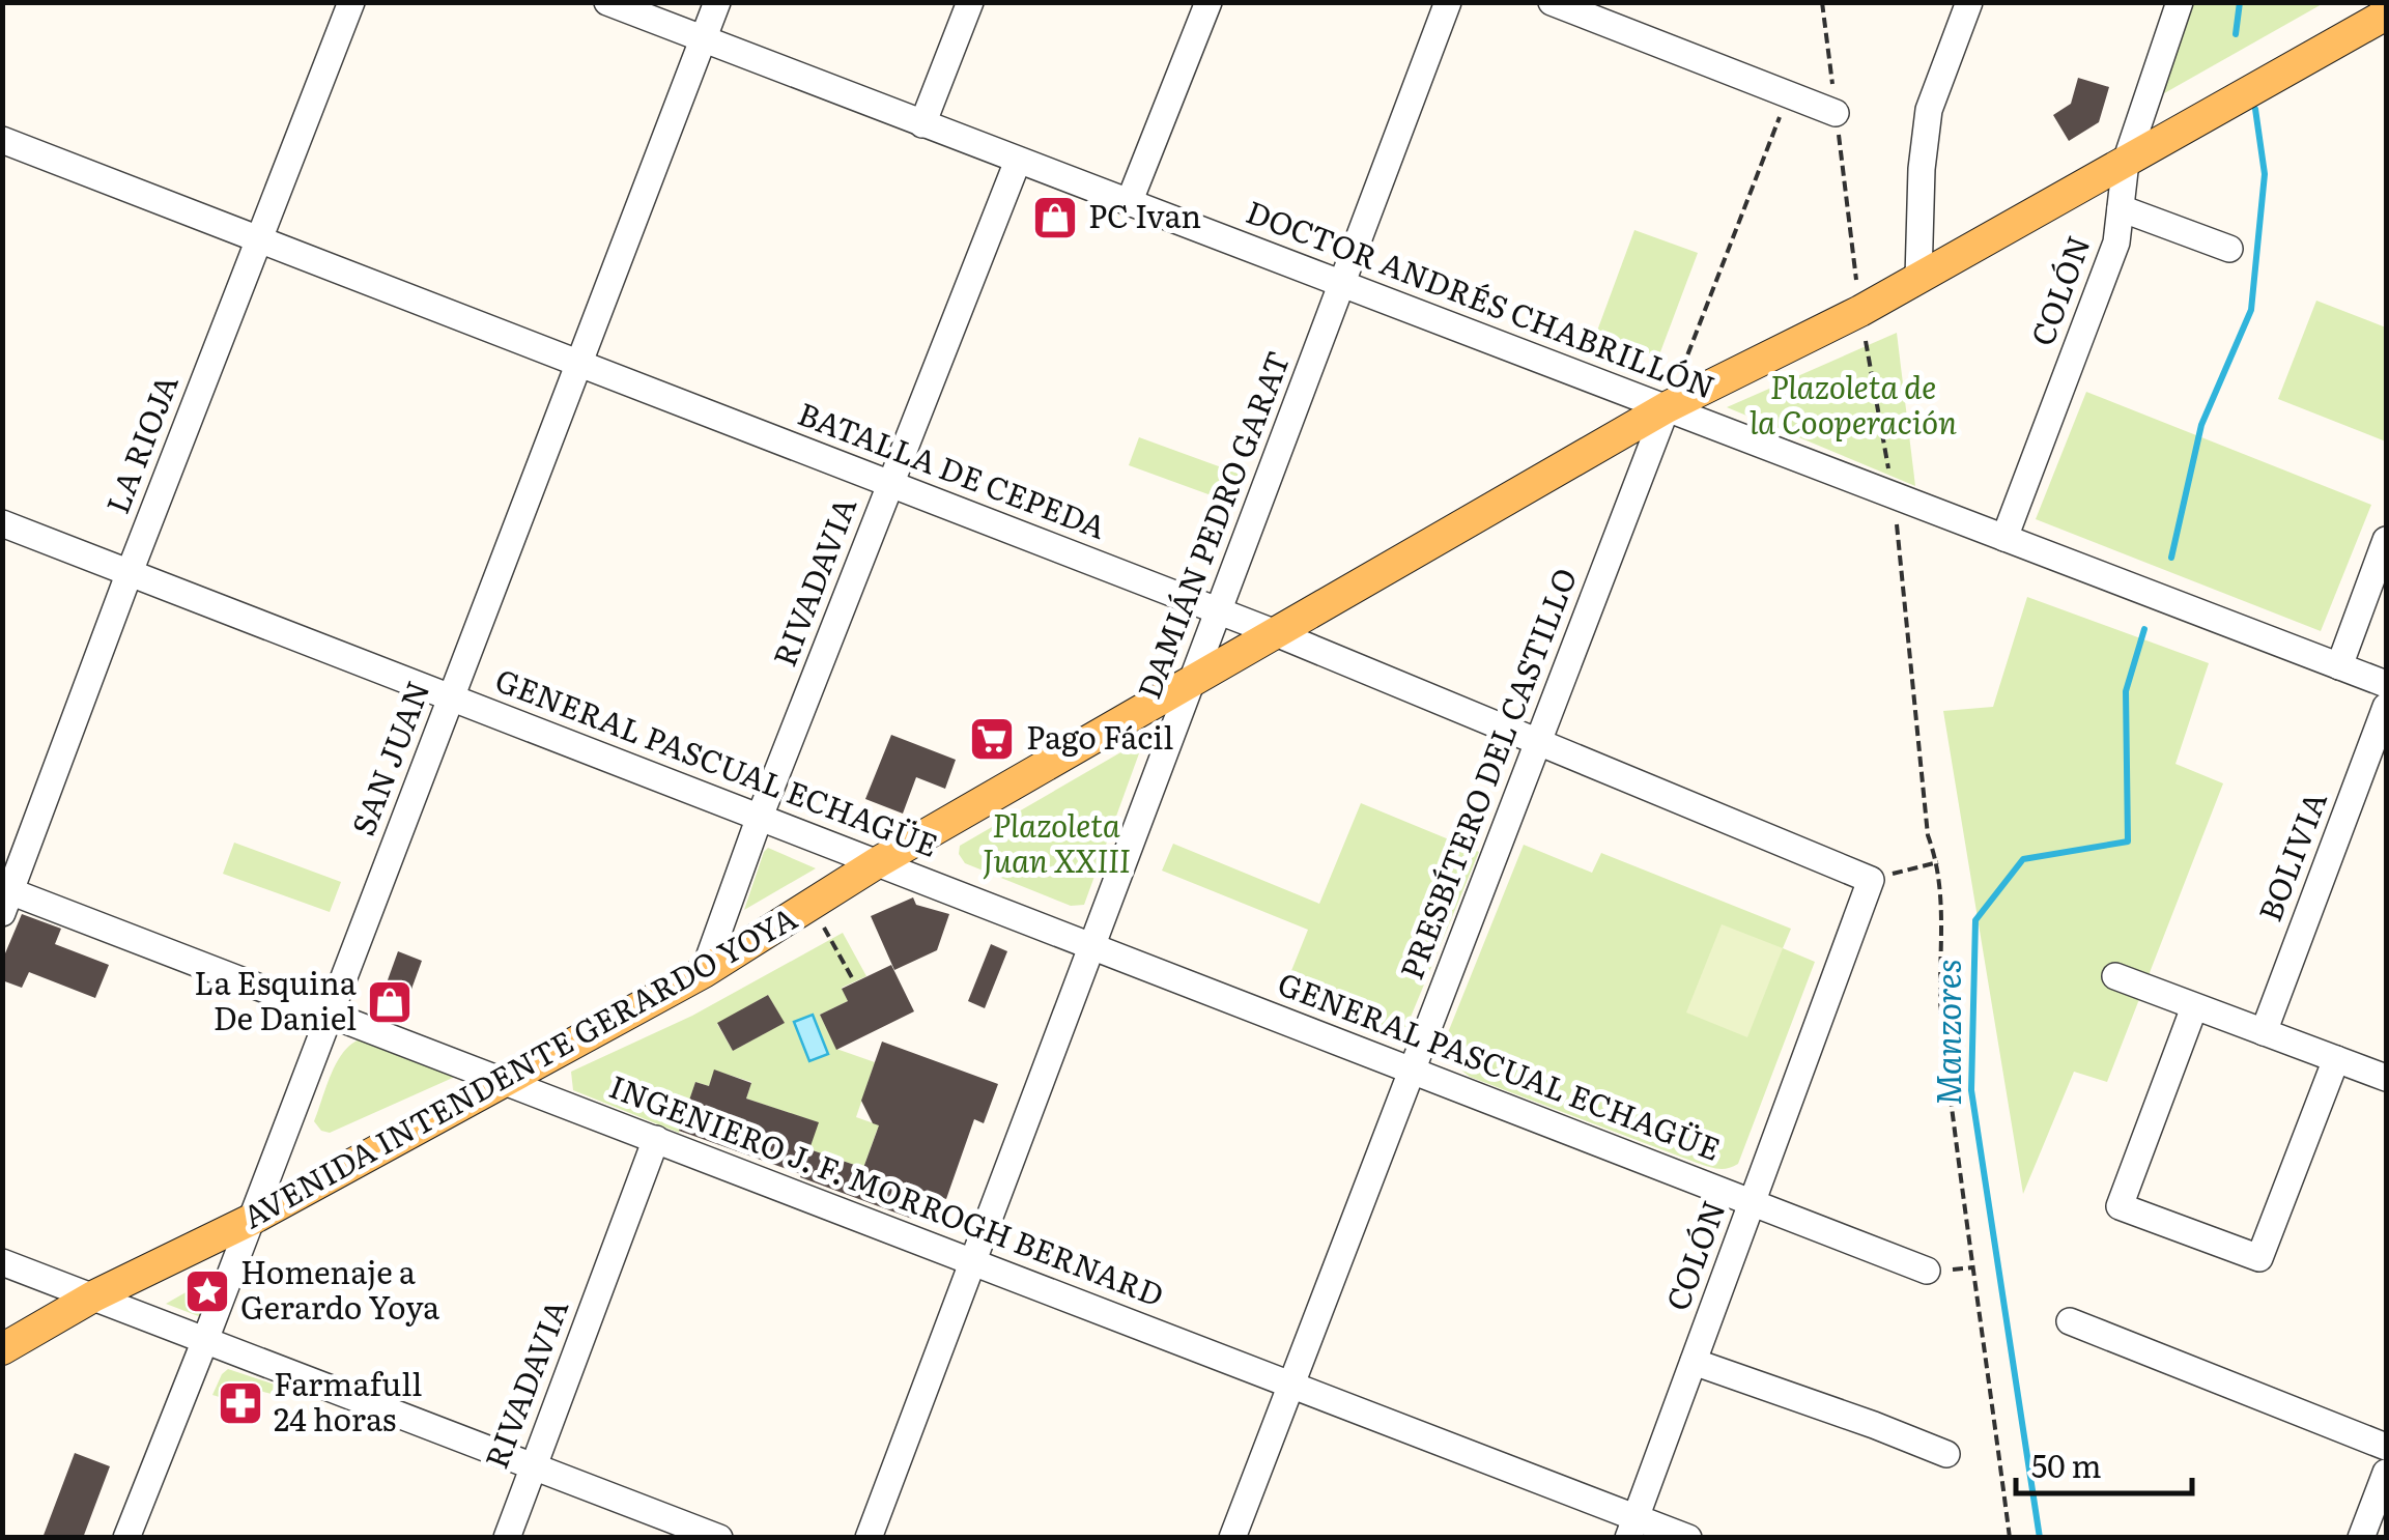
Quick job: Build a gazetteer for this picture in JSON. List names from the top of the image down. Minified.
{"streets":{"main road":["AVENIDA INTENDENTE GERARDO YOYA"],"street":["COLÓN","DOCTOR ANDRÉS CHABRILLÓN","LA RIOJA","BATALLA DE CEPEDA","DAMIÁN PEDRO GARAT","RIVADAVIA","SAN JUAN","GENERAL PASCUAL ECHAGÜE","PRESBÍTERO DEL CASTILLO","BOLIVIA","INGENIERO J. F. MORROGH BERNARD"]},"crossings":[["COLÓN","DOCTOR ANDRÉS CHABRILLÓN"],["COLÓN","BATALLA DE CEPEDA"],["COLÓN","GENERAL PASCUAL ECHAGÜE"],["COLÓN","AVENIDA INTENDENTE GERARDO YOYA"],["COLÓN","INGENIERO J. F. MORROGH BERNARD"],["DOCTOR ANDRÉS CHABRILLÓN","DAMIÁN PEDRO GARAT"],["DOCTOR ANDRÉS CHABRILLÓN","RIVADAVIA"],["DOCTOR ANDRÉS CHABRILLÓN","SAN JUAN"],["DOCTOR ANDRÉS CHABRILLÓN","PRESBÍTERO DEL CASTILLO"],["DOCTOR ANDRÉS CHABRILLÓN","AVENIDA INTENDENTE GERARDO YOYA"],["LA RIOJA","BATALLA DE CEPEDA"],["LA RIOJA","GENERAL PASCUAL ECHAGÜE"],["LA RIOJA","INGENIERO J. F. MORROGH BERNARD"],["BATALLA DE CEPEDA","DAMIÁN PEDRO GARAT"],["BATALLA DE CEPEDA","RIVADAVIA"],["BATALLA DE CEPEDA","SAN JUAN"],["BATALLA DE CEPEDA","PRESBÍTERO DEL CASTILLO"],["BATALLA DE CEPEDA","AVENIDA INTENDENTE GERARDO YOYA"],["DAMIÁN PEDRO GARAT","GENERAL PASCUAL ECHAGÜE"],["DAMIÁN PEDRO GARAT","AVENIDA INTENDENTE GERARDO YOYA"],["DAMIÁN PEDRO GARAT","INGENIERO J. F. MORROGH BERNARD"],["RIVADAVIA","GENERAL PASCUAL ECHAGÜE"],["RIVADAVIA","AVENIDA INTENDENTE GERARDO YOYA"],["RIVADAVIA","INGENIERO J. F. MORROGH BERNARD"],["SAN JUAN","GENERAL PASCUAL ECHAGÜE"],["SAN JUAN","AVENIDA INTENDENTE GERARDO YOYA"],["SAN JUAN","INGENIERO J. F. MORROGH BERNARD"],["GENERAL PASCUAL ECHAGÜE","PRESBÍTERO DEL CASTILLO"],["GENERAL PASCUAL ECHAGÜE","AVENIDA INTENDENTE GERARDO YOYA"],["PRESBÍTERO DEL CASTILLO","AVENIDA INTENDENTE GERARDO YOYA"],["PRESBÍTERO DEL CASTILLO","INGENIERO J. F. MORROGH BERNARD"],["AVENIDA INTENDENTE GERARDO YOYA","INGENIERO J. F. MORROGH BERNARD"]],"water":["Manzores"],"parks":["Plazoleta de la Cooperación","Plazoleta Juan XXIII"],"places":{"shop":["PC Ivan","La Esquina De Daniel"],"supermarket":["Pago Fácil"],"place":["Homenaje a Gerardo Yoya"],"pharmacy":["Farmafull 24 horas"]},"scale_bar":"50 m"}
